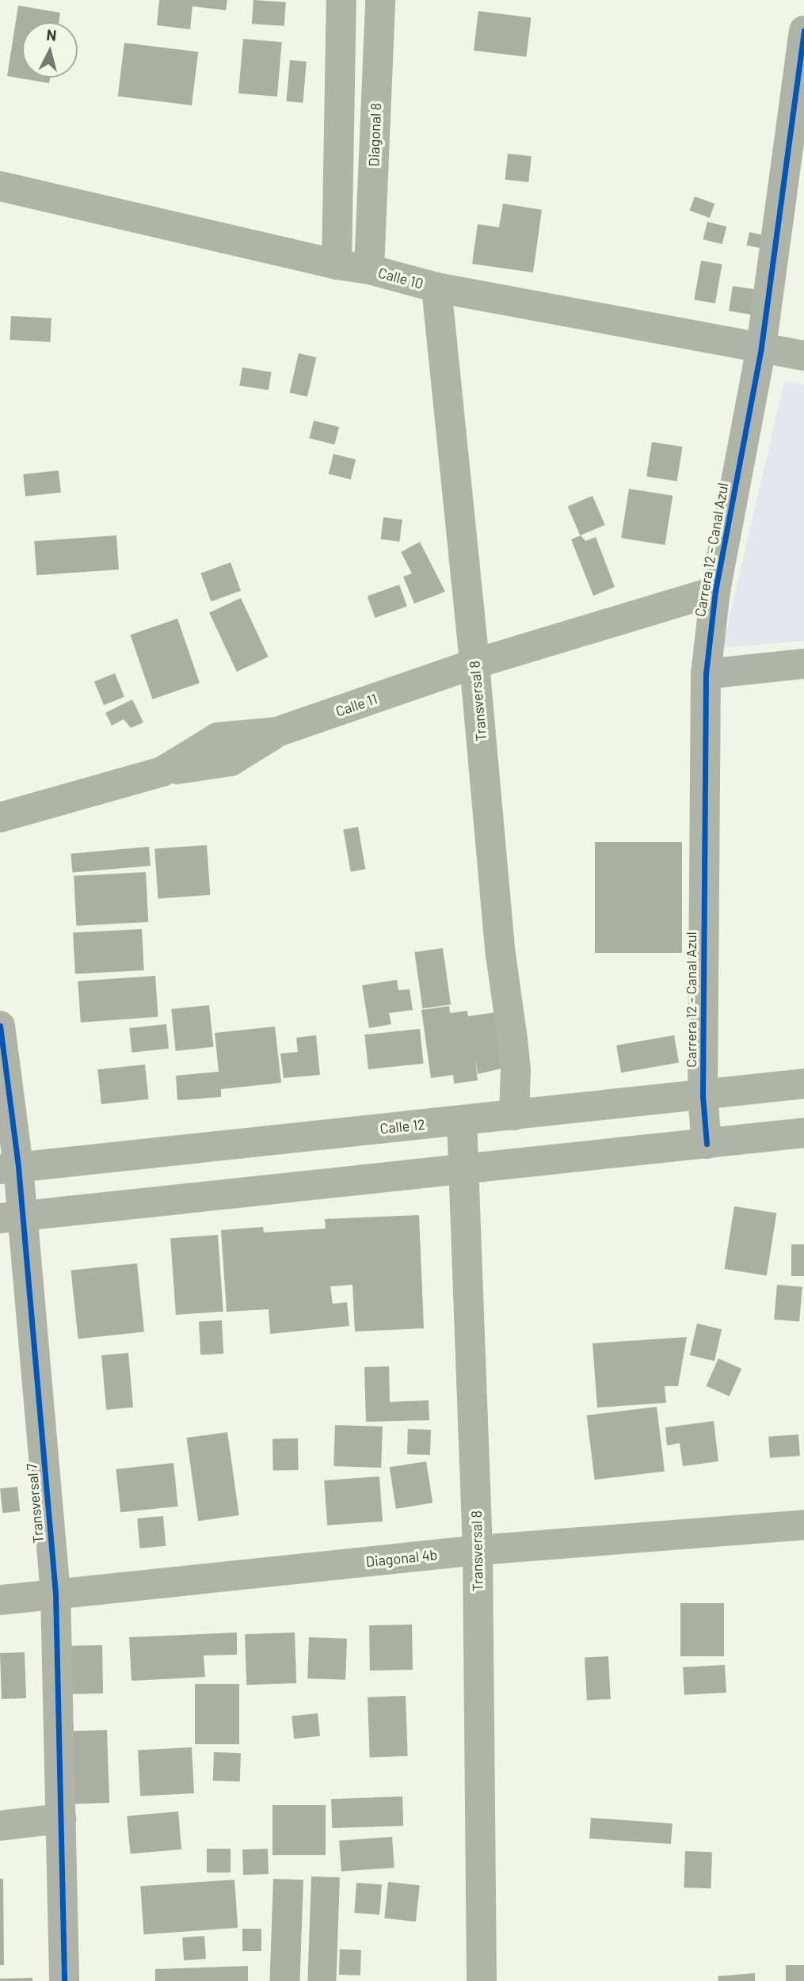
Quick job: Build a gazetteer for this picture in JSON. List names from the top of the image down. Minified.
{"streets":{"street":["Diagonal 8","Calle 10","Carrera 12 - Canal Azul","Transversal 8","Calle 11","Calle 12","Transversal 7","Diagonal 4b"]},"crossings":[["Diagonal 8","Calle 10"],["Calle 10","Carrera 12 - Canal Azul"],["Calle 10","Transversal 8"],["Carrera 12 - Canal Azul","Calle 11"],["Carrera 12 - Canal Azul","Calle 12"],["Transversal 8","Calle 11"],["Transversal 8","Calle 12"],["Transversal 8","Diagonal 4b"],["Calle 12","Transversal 7"],["Transversal 7","Diagonal 4b"]],"north":"top"}
